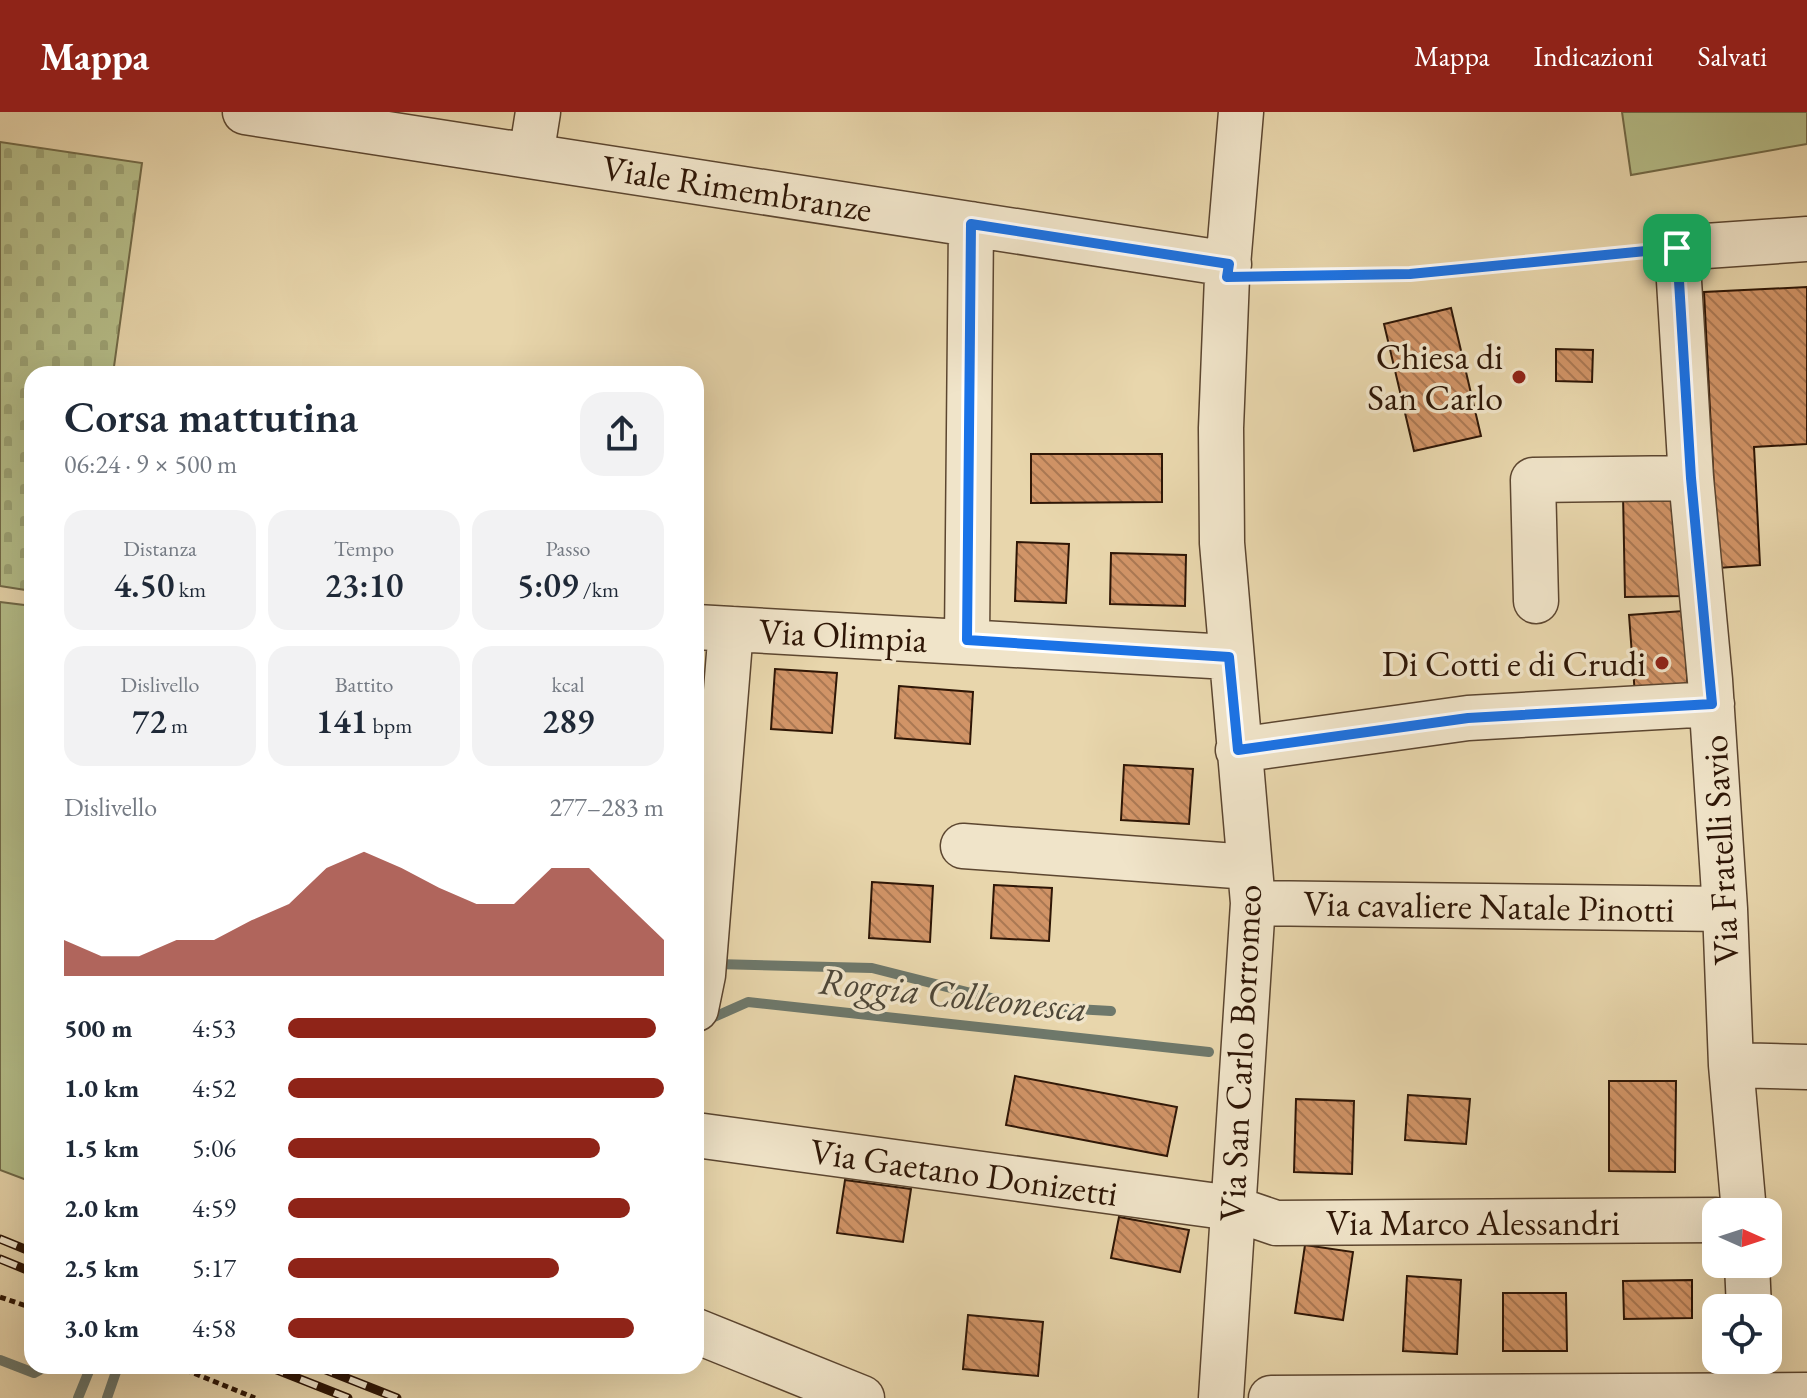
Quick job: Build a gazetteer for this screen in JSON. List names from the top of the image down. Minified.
{"streets":{"street":["Viale Rimembranze","Via Olimpia","Via Fratelli Savio","Via cavaliere Natale Pinotti","Via San Carlo Borromeo","Via Gaetano Donizetti","Via Marco Alessandri"]},"crossings":[["Viale Rimembranze","Via San Carlo Borromeo"],["Via Olimpia","Via San Carlo Borromeo"],["Via Fratelli Savio","Via cavaliere Natale Pinotti"],["Via cavaliere Natale Pinotti","Via San Carlo Borromeo"],["Via San Carlo Borromeo","Via Gaetano Donizetti"],["Via San Carlo Borromeo","Via Marco Alessandri"],["Via Gaetano Donizetti","Via Marco Alessandri"]],"water":["Roggia Colleonesca"],"places":["Chiesa di San Carlo","Di Cotti e di Crudi"],"north":"right","page":{"header":"Mappa","nav":["Mappa","Indicazioni","Salvati"],"heading":["Corsa mattutina","06:24 · 9 × 500 m"],"stats":[["Distanza","4.50 km"],["Tempo","23:10"],["Passo","5:09 /km"],["Dislivello","72 m"],["Battito","141 bpm"],["kcal","289"]],"chart":["Dislivello","277–283 m"],"list":[{"name":"500 m","note":"4:53"},{"name":"1.0 km","note":"4:52"},{"name":"1.5 km","note":"5:06"},{"name":"2.0 km","note":"4:59"},{"name":"2.5 km","note":"5:17"},{"name":"3.0 km","note":"4:58"}]}}
